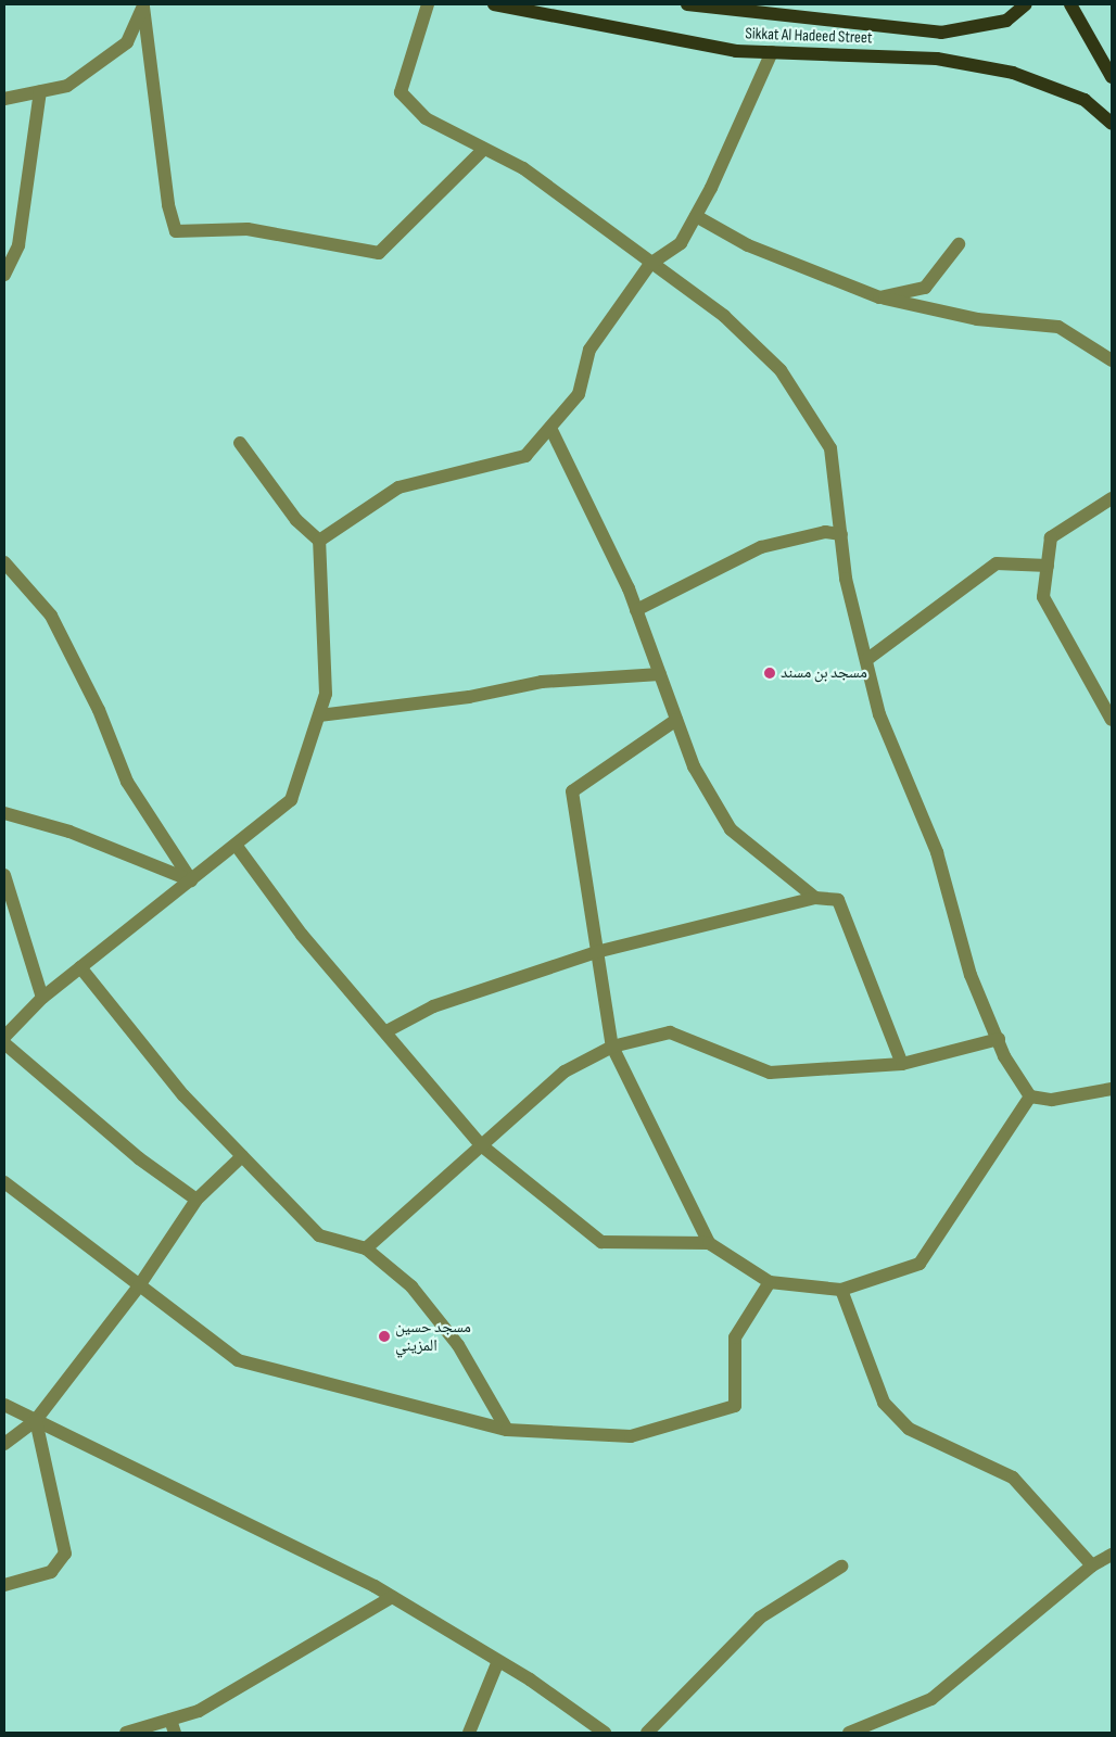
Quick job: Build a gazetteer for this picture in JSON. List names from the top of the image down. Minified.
{"streets":{"main road":["Sikkat Al Hadeed Street"]},"places":["مسجد بن مسند","مسجد حسين المزيني"]}
